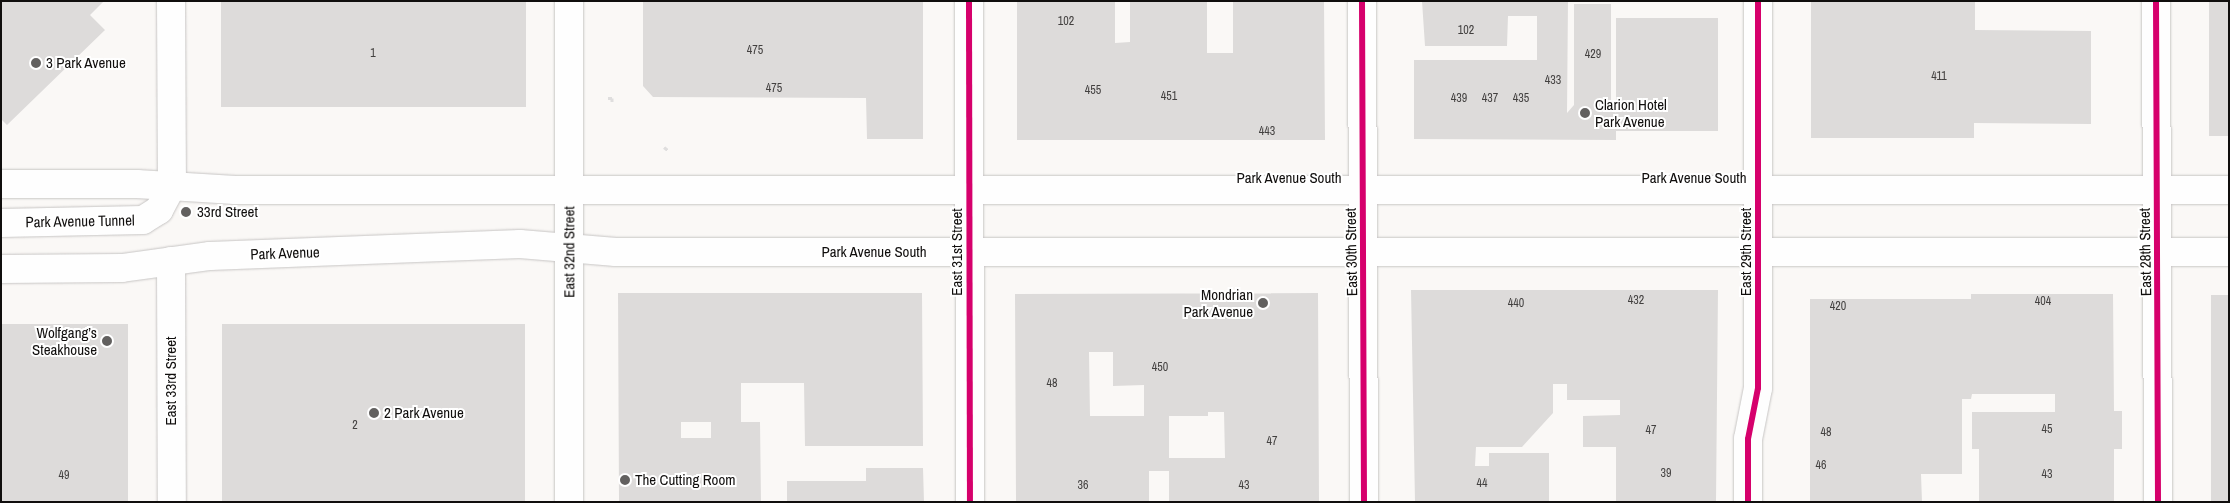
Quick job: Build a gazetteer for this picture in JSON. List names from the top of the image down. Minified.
{"streets":{"main road":["Park Avenue South","Park Avenue Tunnel","East 32nd Street","East 31st Street","East 30th Street","East 29th Street","East 28th Street","Park Avenue","East 33rd Street"]},"crossings":[["Park Avenue South","East 32nd Street"],["Park Avenue South","East 31st Street"],["Park Avenue South","East 30th Street"],["Park Avenue South","East 29th Street"],["Park Avenue South","East 28th Street"],["Park Avenue South","Park Avenue"],["East 32nd Street","Park Avenue"],["Park Avenue","East 33rd Street"]],"places":["3 Park Avenue","Clarion Hotel Park Avenue","33rd Street","Mondrian Park Avenue","Wolfgang’s Steakhouse","2 Park Avenue","The Cutting Room"],"house_numbers":["102","102","475","1","429","411","433","475","455","451","439","437","435","443","432","404","440","420","450","48","2","45","47","48","47","46","39","43","49","44","36","43"]}
